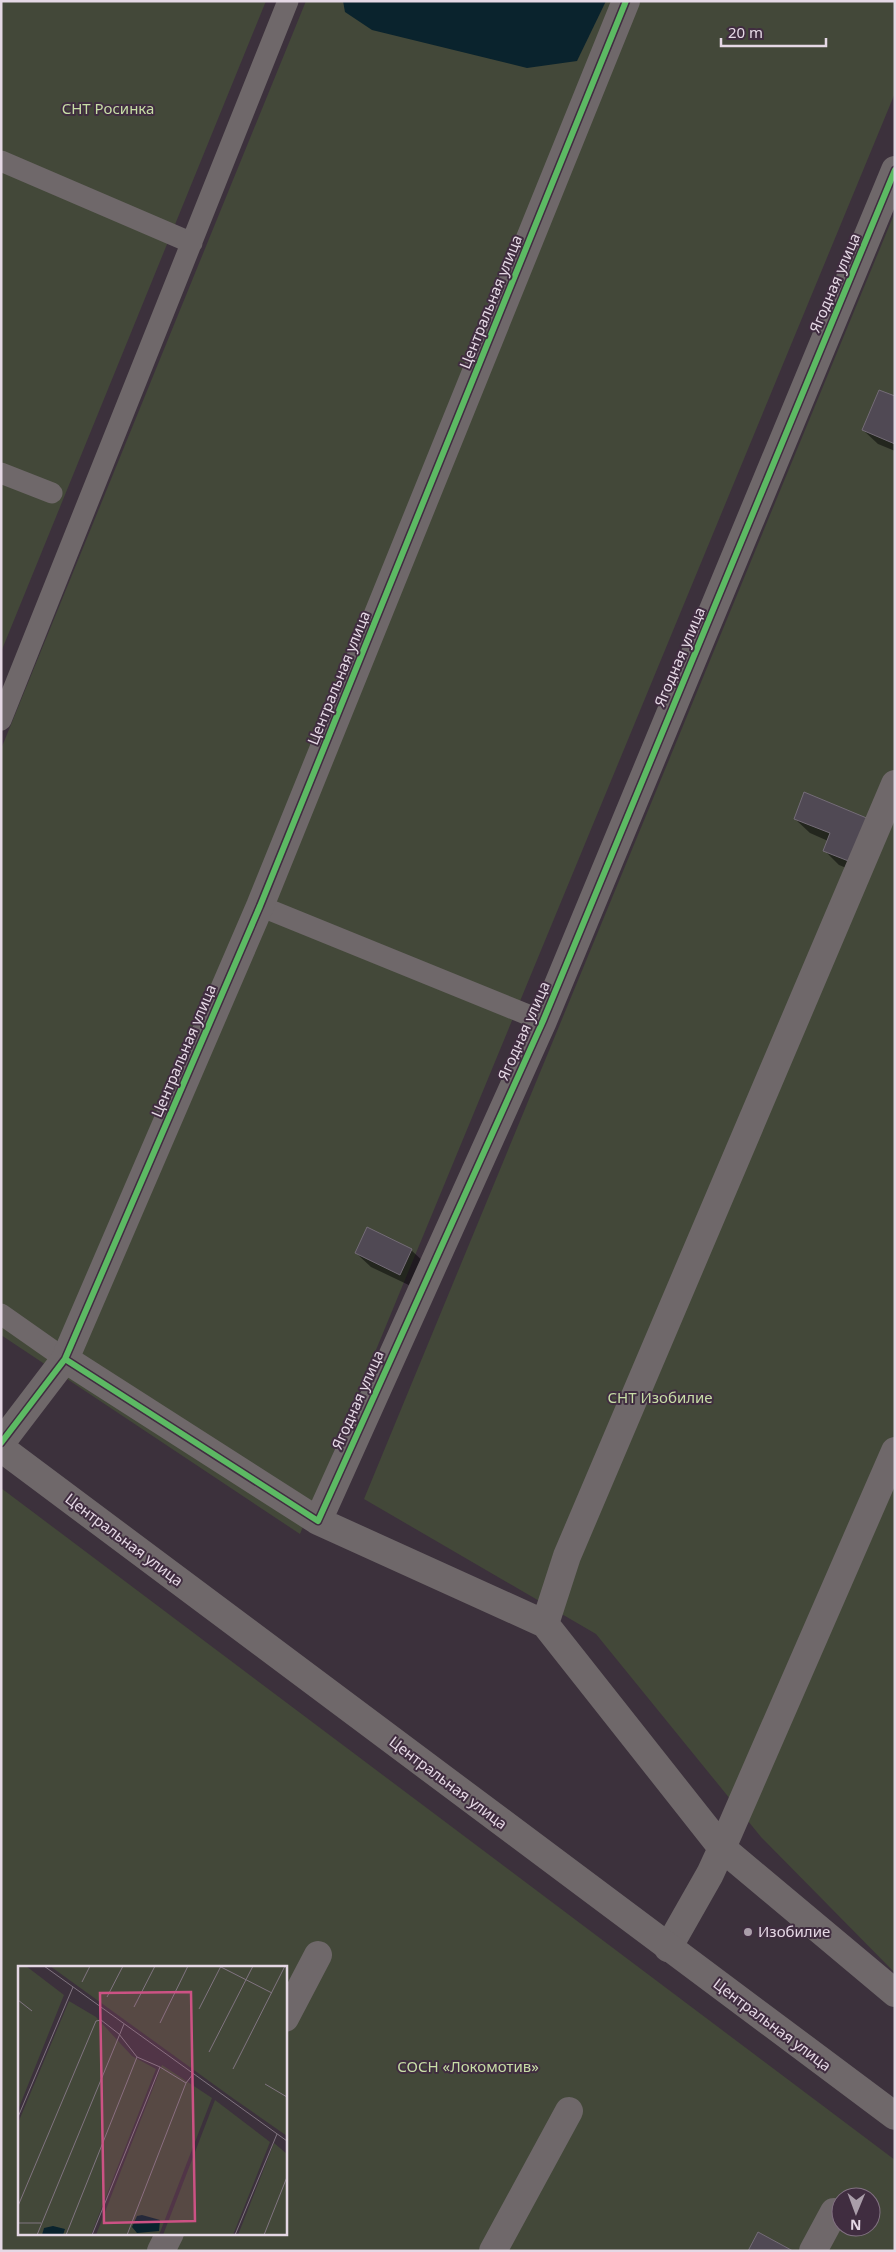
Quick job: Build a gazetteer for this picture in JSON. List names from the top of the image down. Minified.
{"streets":{"street":["Ягодная улица","Центральная улица"]},"parks":["СНТ Росинка","СНТ Изобилие","СОСН «Локомотив»"],"places":["Изобилие"],"scale_bar":"20 m","north":"bottom"}
